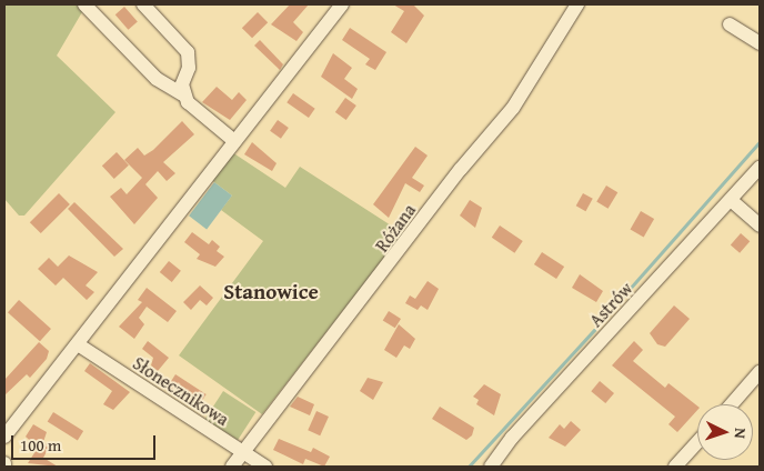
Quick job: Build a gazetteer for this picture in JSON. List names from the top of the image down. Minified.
{"streets":{"street":["Różana","Astrów","Słonecznikowa"]},"crossings":[["Różana","Słonecznikowa"]],"districts":["Stanowice"],"scale_bar":"100 m","north":"right"}
